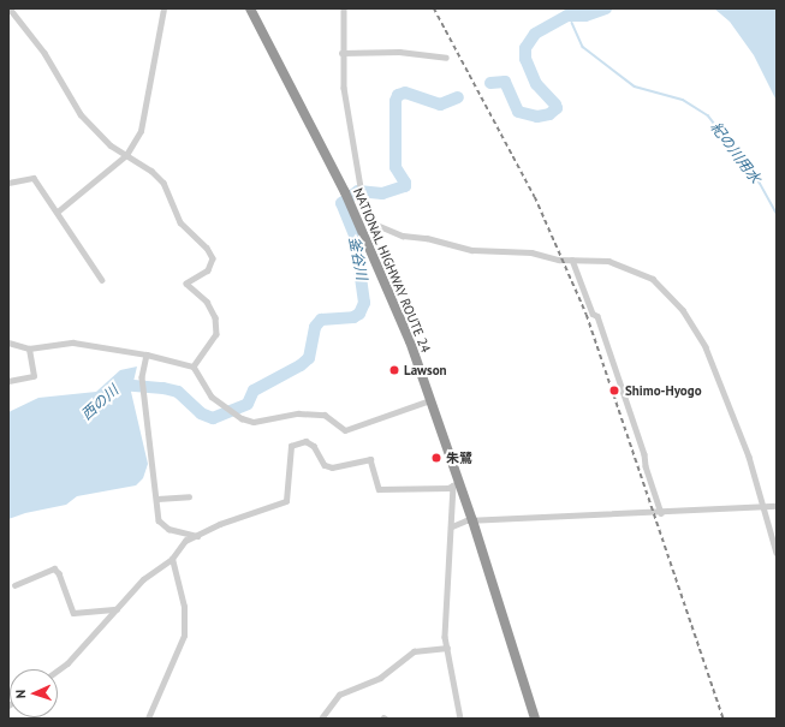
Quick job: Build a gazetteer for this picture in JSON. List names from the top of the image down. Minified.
{"streets":{"highway":["NATIONAL HIGHWAY ROUTE 24"]},"water":["紀の川用水","釜谷川","西の川"],"places":["Lawson","Shimo-Hyogo","朱鷺"],"north":"left"}
